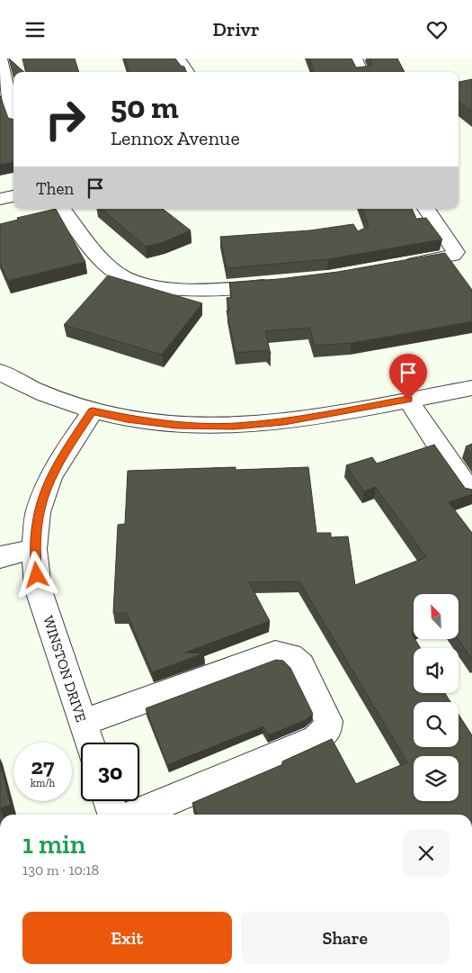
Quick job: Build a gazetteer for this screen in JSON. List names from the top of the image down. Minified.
{"streets":{"street":["WINSTON DRIVE"]},"north":"top left","page":{"header":"Drivr","turn":["50 m","Lennox Avenue"],"then":"Then","speed":"27 km/h","limit":"30","heading":["1 min","130 m · 10:18"],"buttons":["Exit","Share"]}}
